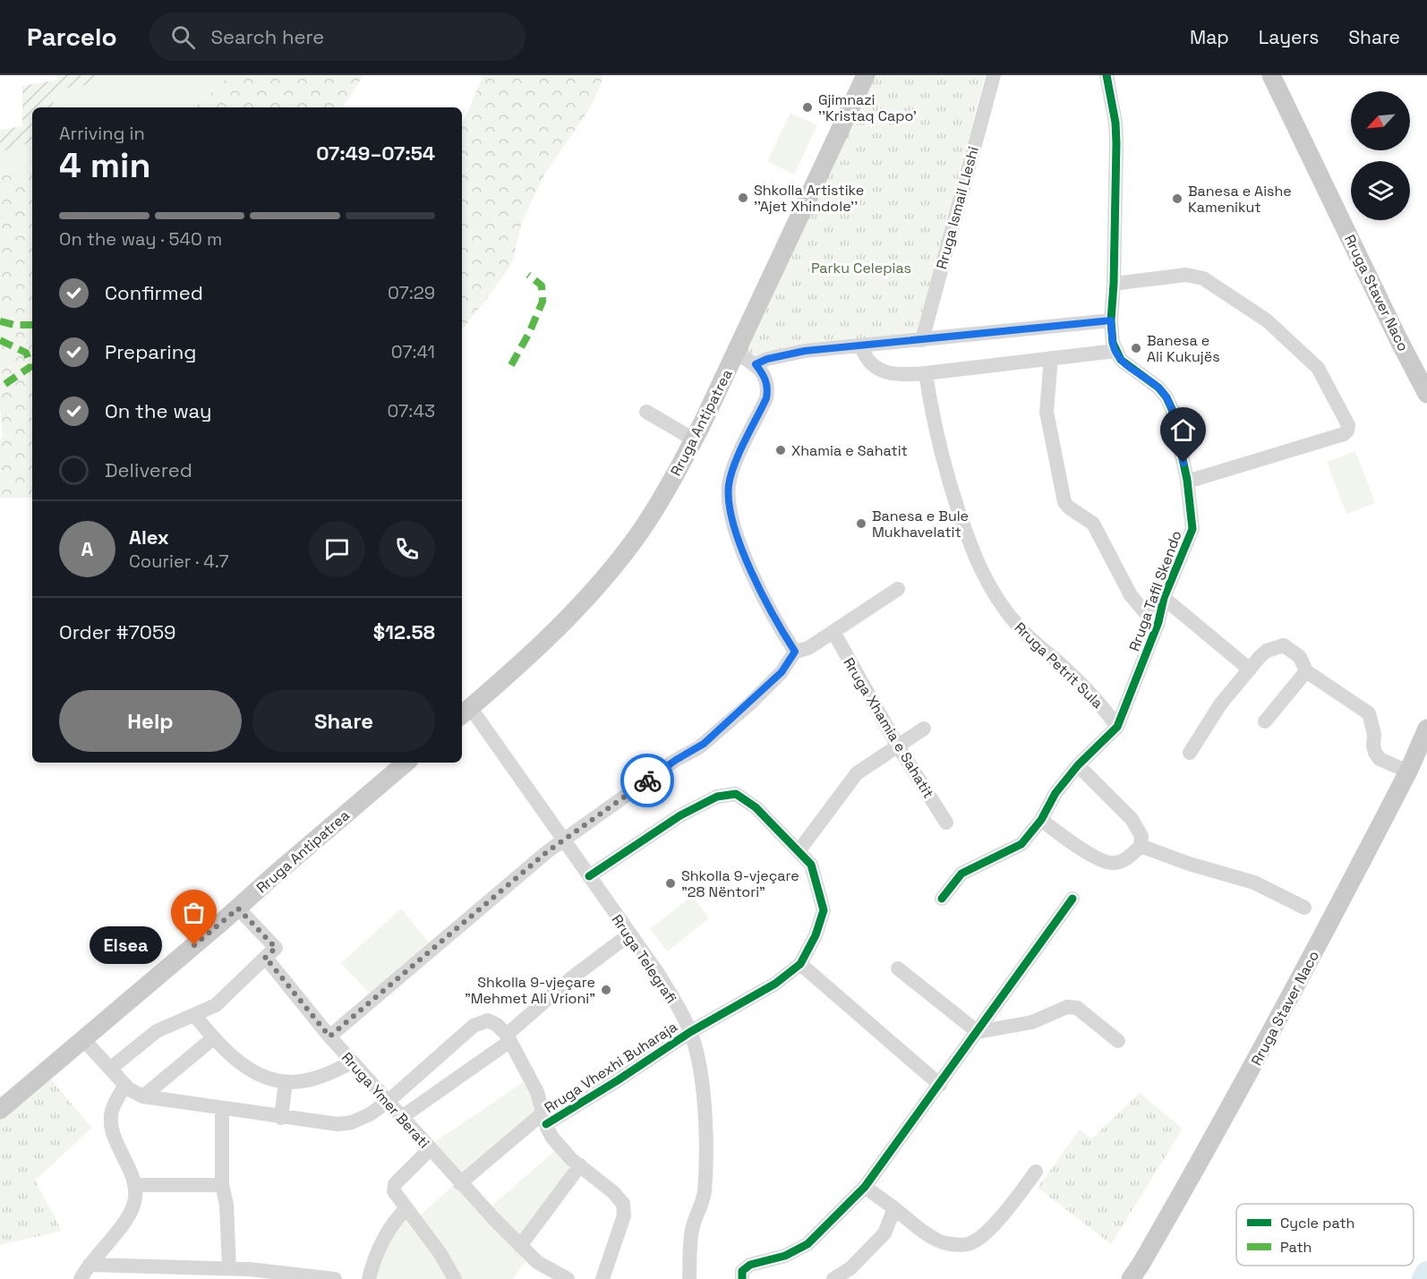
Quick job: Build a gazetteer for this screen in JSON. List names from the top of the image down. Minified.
{"streets":{"main road":["Rruga Staver Naco","Rruga Antipatrea"],"street":["Rruga Ismail Lleshi","Rruga Tafil Skendo","Rruga Petrit Sula","Rruga Xhamia e Sahatit","Rruga Telegrafi","Rruga Vhexhi Buharaja","Rruga Ymer Berati"]},"crossings":[["Rruga Antipatrea","Rruga Telegrafi"],["Rruga Tafil Skendo","Rruga Petrit Sula"],["Rruga Telegrafi","Rruga Vhexhi Buharaja"],["Rruga Vhexhi Buharaja","Rruga Ymer Berati"]],"parks":["Parku Celepias"],"places":["Gjimnazi ''Kristaq Capo'","Shkolla Artistike ''Ajet Xhindole''","Banesa e Aishe Kamenikut","Banesa e Ali Kukujës","Xhamia e Sahatit","Banesa e Bule Mukhavelatit","Shkolla 9-vjeçare \"28 Nëntori\"","Elsea","Shkolla 9-vjeçare \"Mehmet Ali Vrioni\""],"legend":["Cycle path","Path"],"north":"bottom left","page":{"header":"Parcelo","search":"Search here","nav":["Map","Layers","Share"],"heading":["4 min","Arriving in","07:49–07:54"],"panel":["Alex","Courier · 4.7","Order #7059","$12.58"],"bar":"On the way · 540 m","list":[["Confirmed","07:29"],["Preparing","07:41"],["On the way","07:43"],"Delivered"],"round":"A","buttons":["Help","Share"],"bubble":"Elsea"}}
